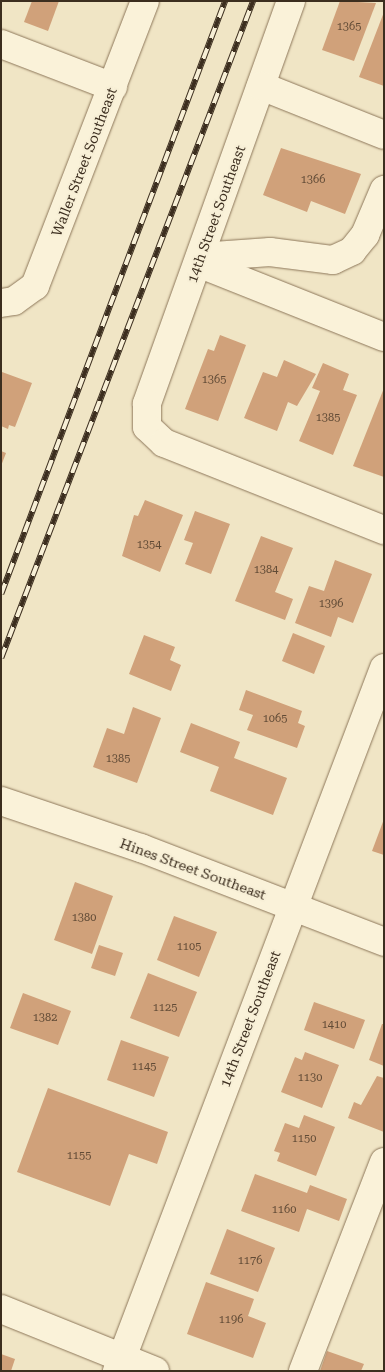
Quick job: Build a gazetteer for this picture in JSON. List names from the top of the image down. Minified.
{"streets":{"street":["Waller Street Southeast","14th Street Southeast","Hines Street Southeast"]},"crossings":[["14th Street Southeast","Hines Street Southeast"]],"house_numbers":["1365","1366","1365","1385","1354","1384","1396","1065","1385","1380","1105","1125","1382","1410","1145","1130","1150","1155","1160","1176","1196"]}
